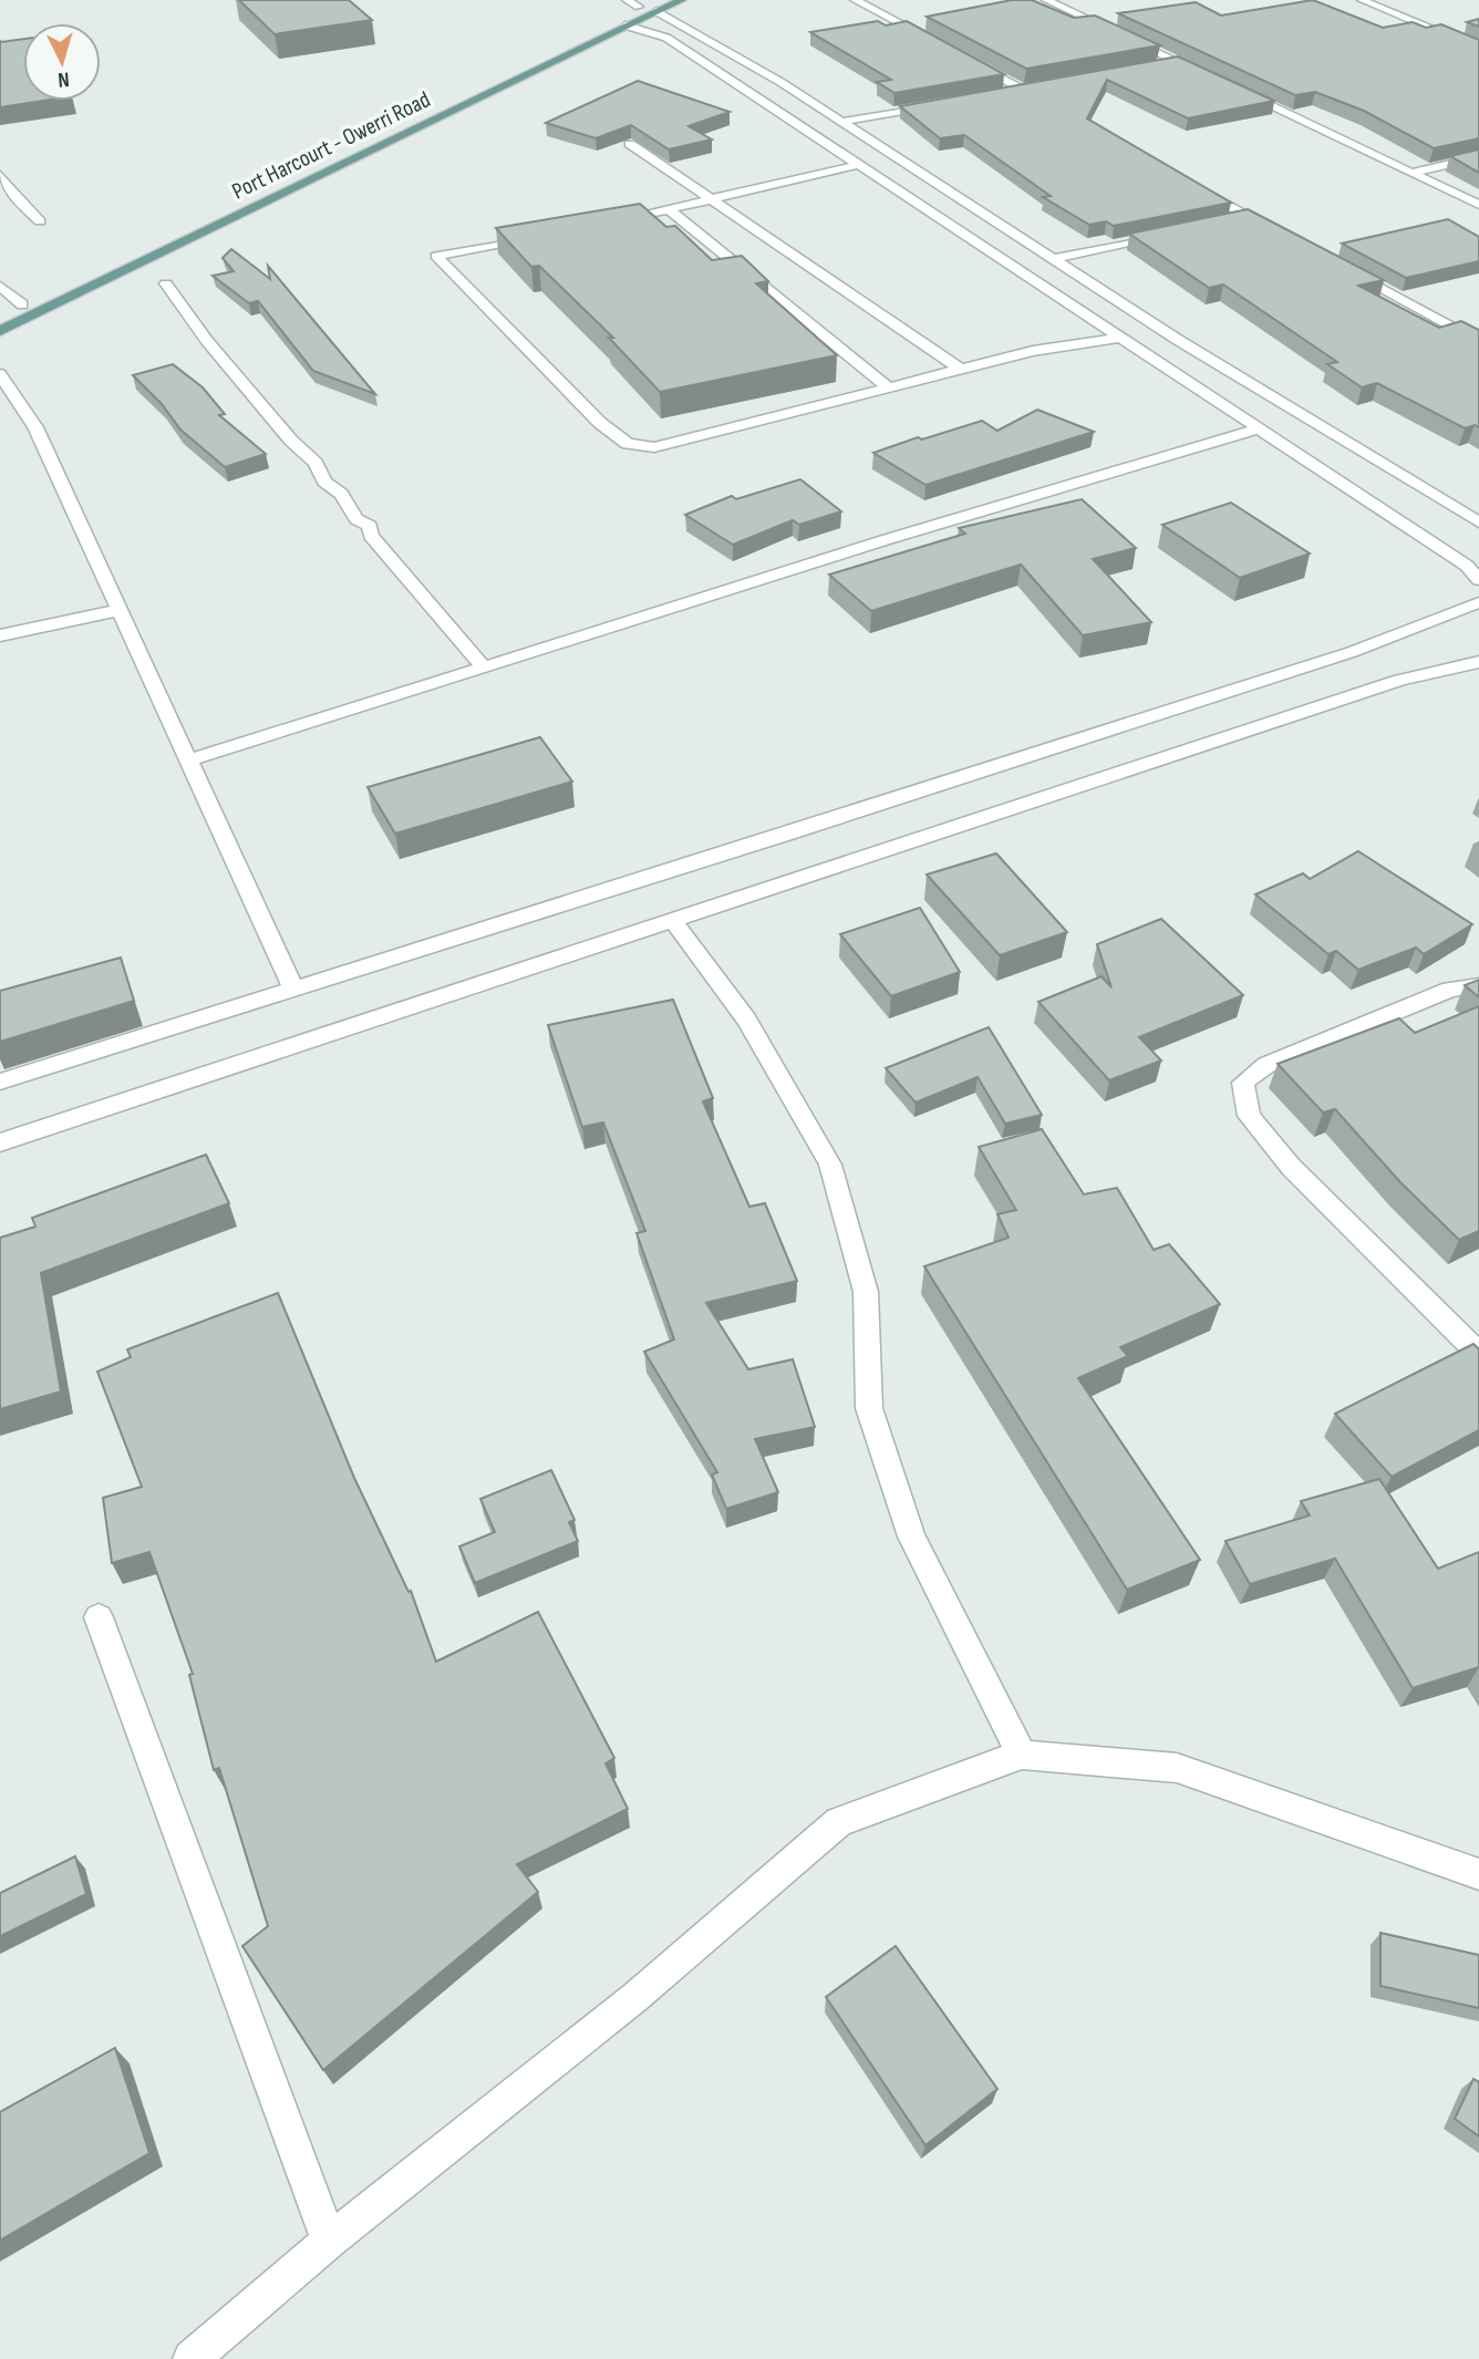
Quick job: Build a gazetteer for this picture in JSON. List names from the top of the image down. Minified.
{"streets":{"main road":["Port Harcourt - Owerri Road"]},"north":"bottom"}
